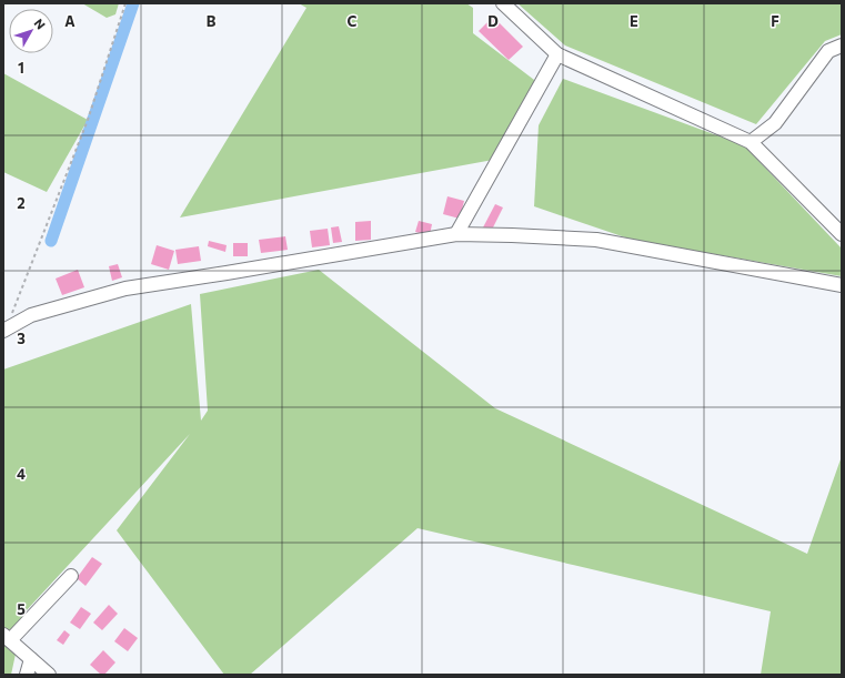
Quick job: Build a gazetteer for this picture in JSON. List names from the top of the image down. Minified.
{"north":"top right","grid":{"columns":["A","B","C","D","E","F"],"rows":["1","2","3","4","5"]}}
